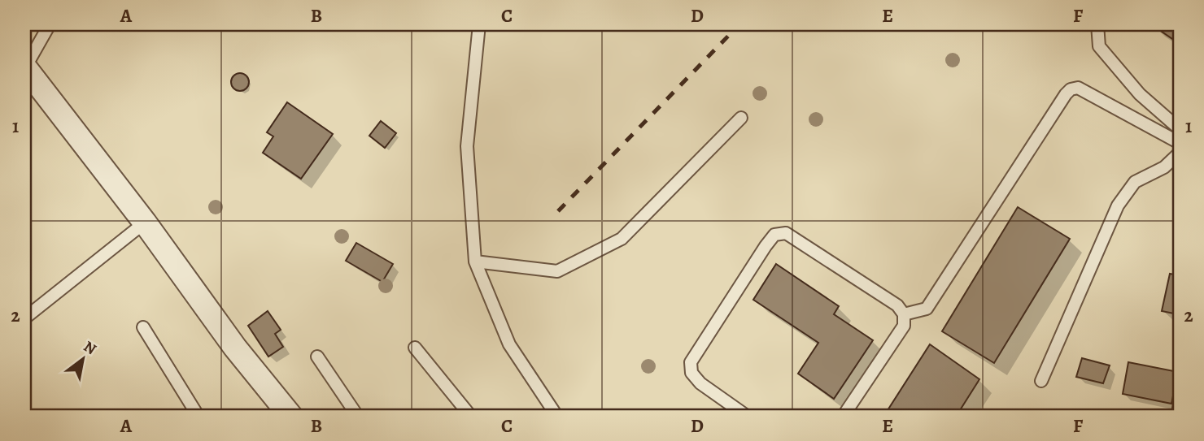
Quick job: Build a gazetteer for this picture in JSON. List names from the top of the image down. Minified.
{"north":"top right","grid":{"columns":["A","B","C","D","E","F"],"rows":["1","2"]}}
